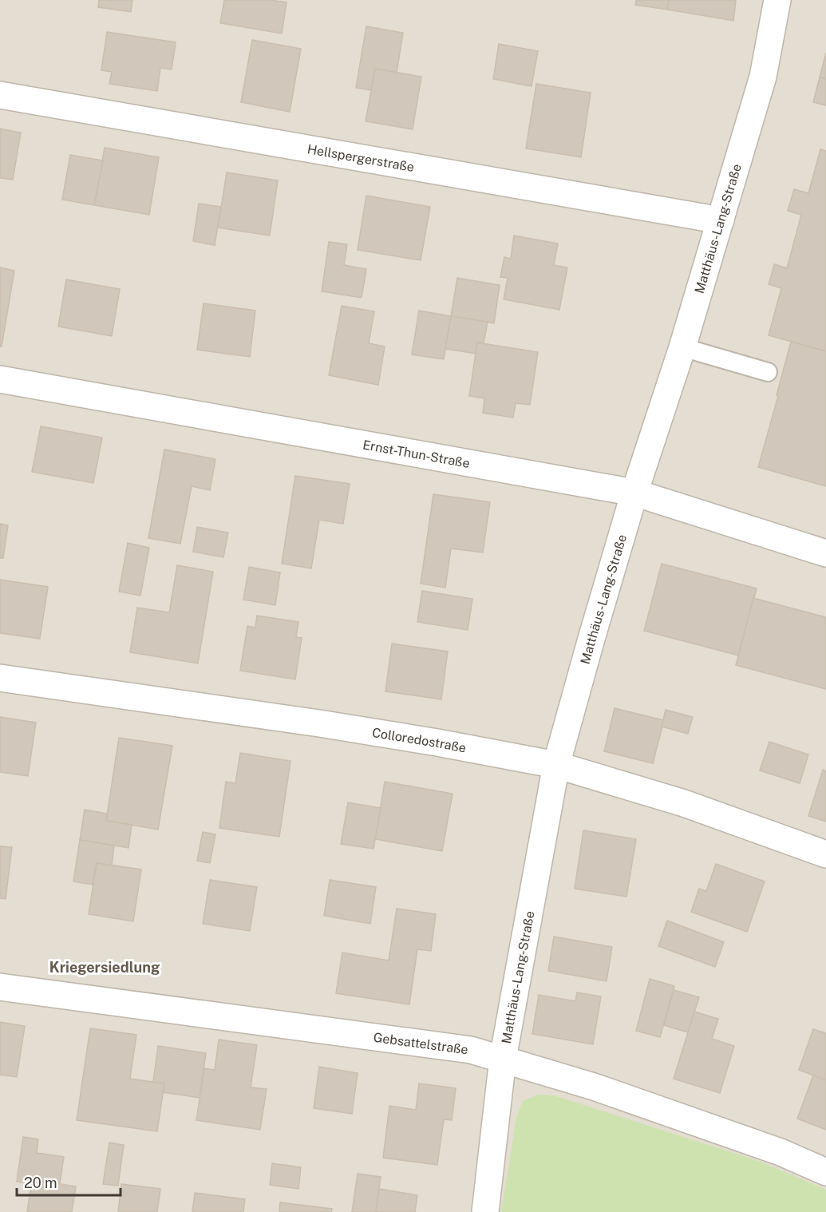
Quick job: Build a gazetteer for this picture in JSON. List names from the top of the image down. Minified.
{"streets":{"street":["Hellspergerstraße","Matthäus-Lang-Straße","Ernst-Thun-Straße","Colloredostraße","Gebsattelstraße"]},"crossings":[["Hellspergerstraße","Matthäus-Lang-Straße"],["Matthäus-Lang-Straße","Ernst-Thun-Straße"],["Matthäus-Lang-Straße","Colloredostraße"],["Matthäus-Lang-Straße","Gebsattelstraße"]],"districts":["Kriegersiedlung"],"scale_bar":"20 m"}
